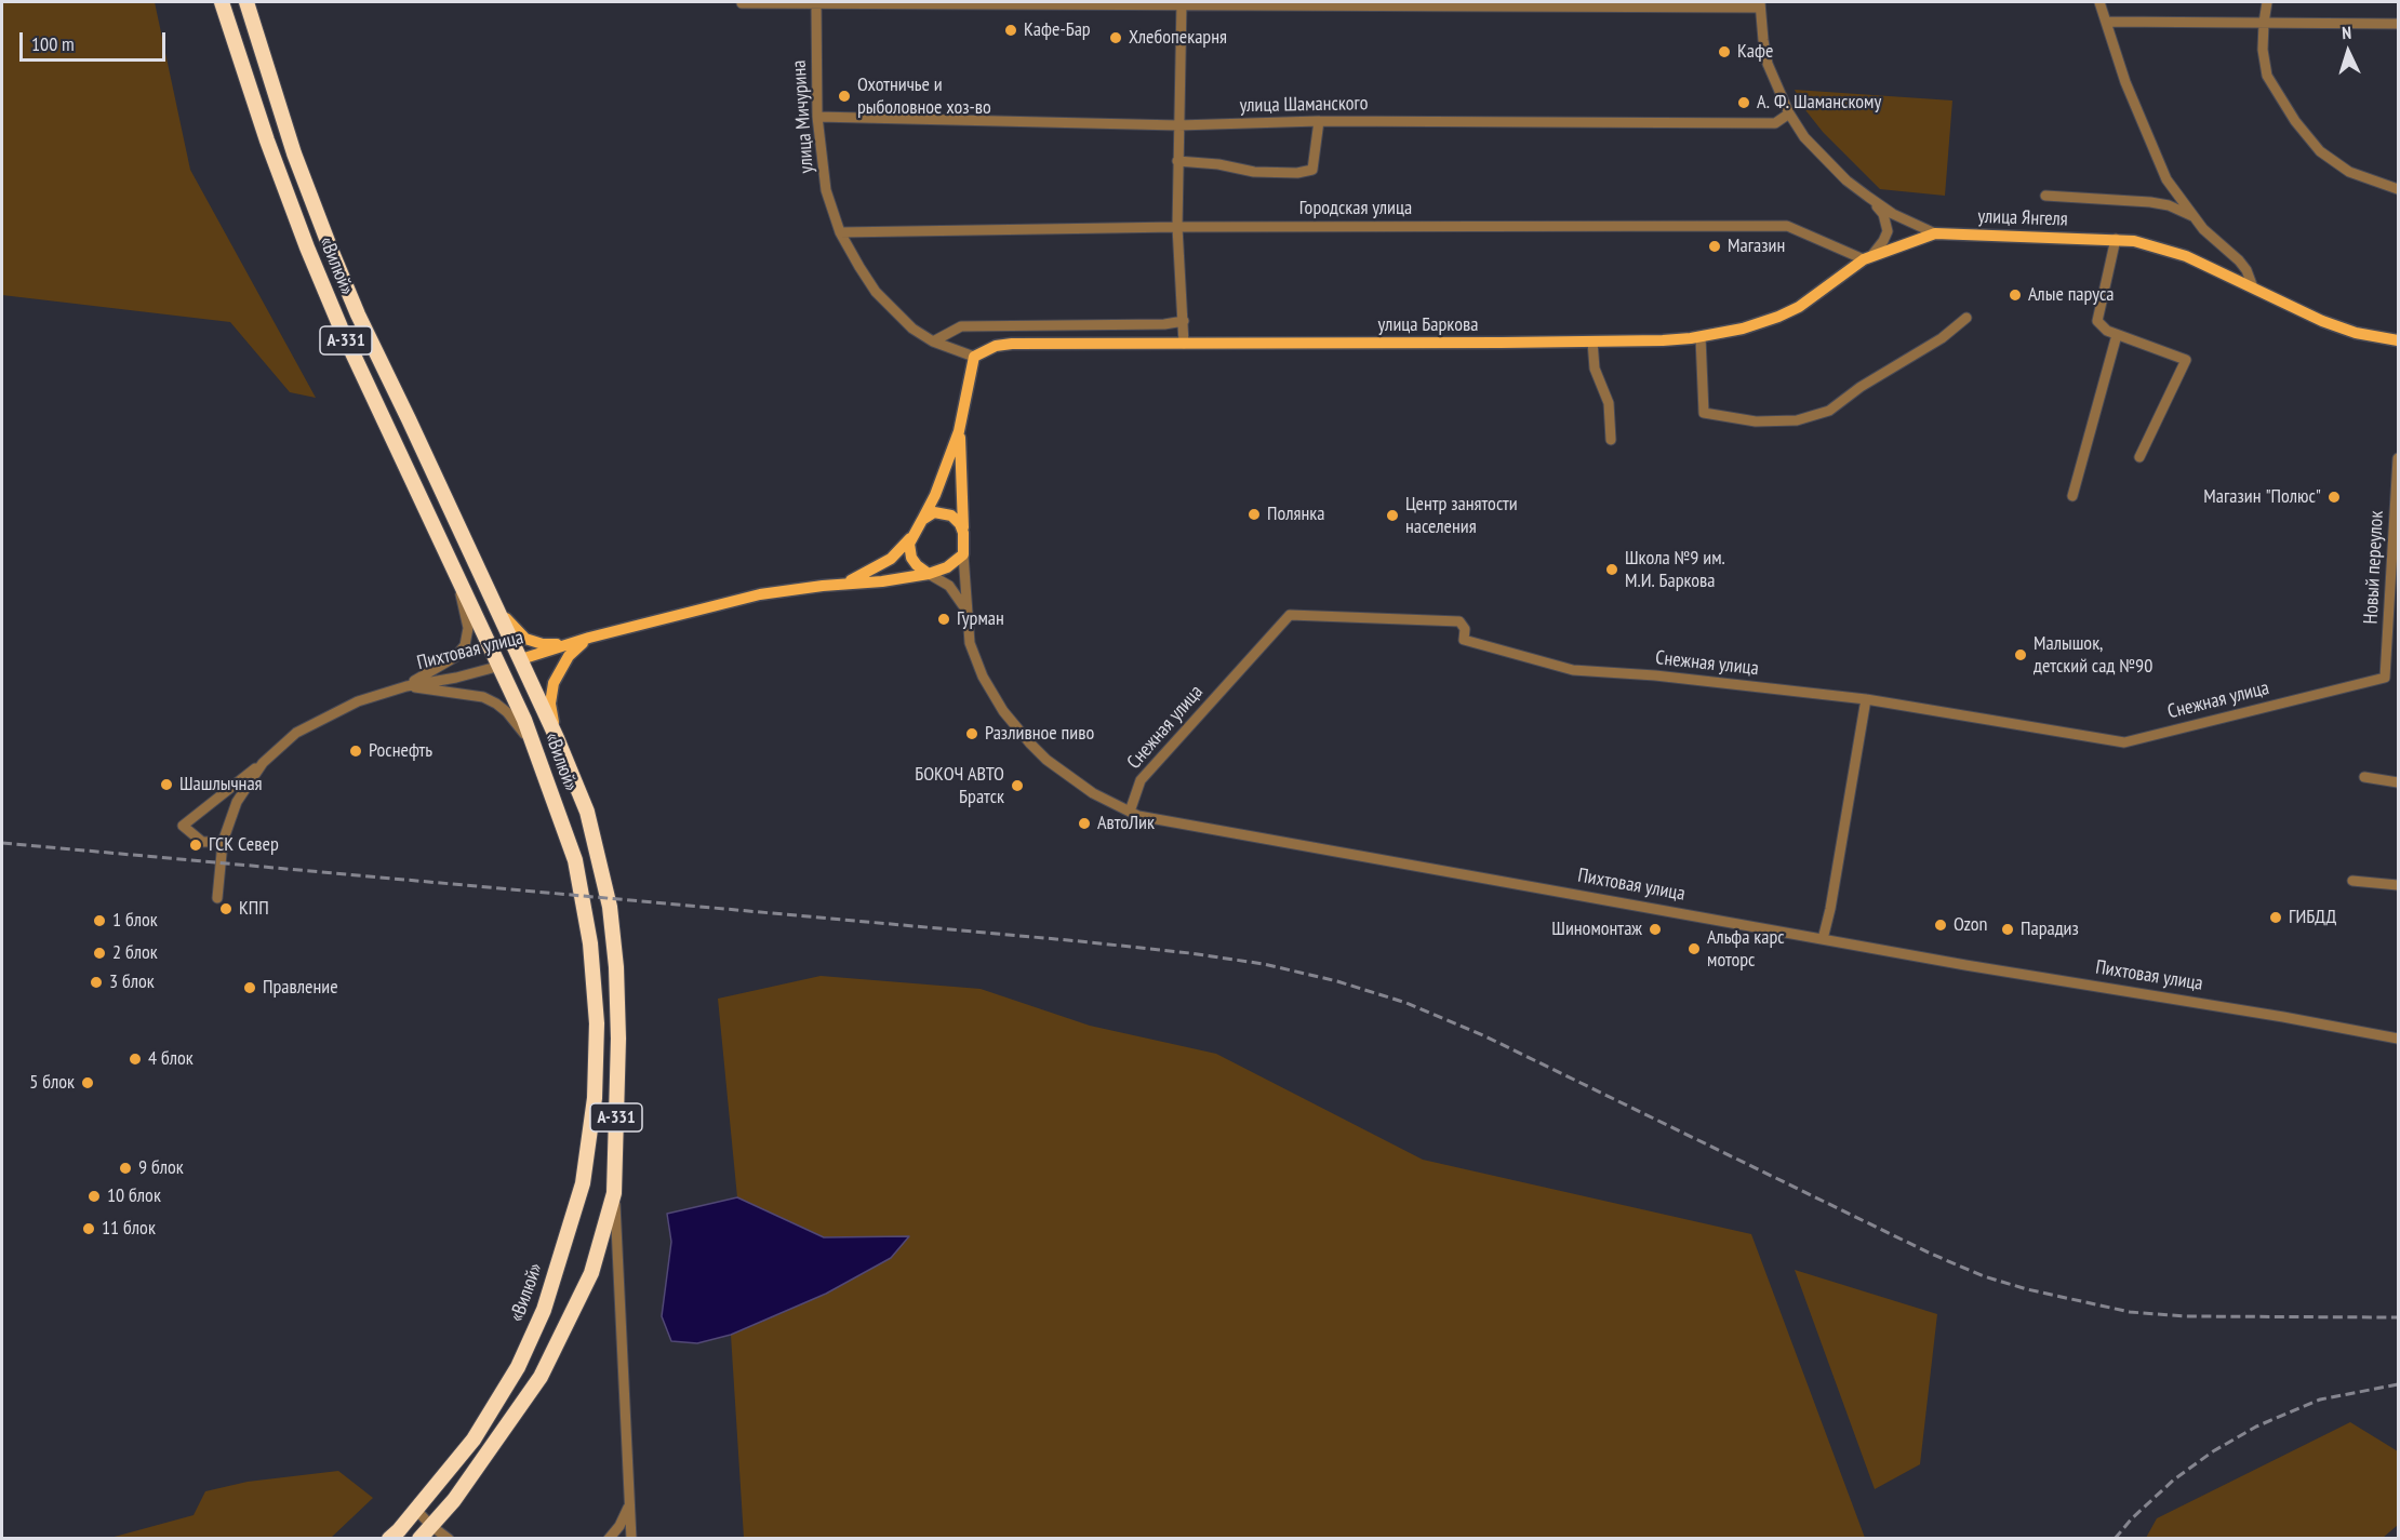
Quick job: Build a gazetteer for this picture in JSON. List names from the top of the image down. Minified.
{"streets":{"highway":["«Вилюй»","А-331","Пихтовая улица"],"main road":["улица Янгеля","улица Баркова"],"street":["улица Шаманского","улица Мичурина","Городская улица","Новый переулок","Снежная улица"]},"crossings":[["улица Шаманского","улица Мичурина"],["улица Шаманского","улица Янгеля"],["улица Мичурина","Городская улица"],["улица Мичурина","улица Баркова"],["Городская улица","улица Баркова"],["улица Янгеля","улица Баркова"],["«Вилюй»","Пихтовая улица"],["Новый переулок","Снежная улица"],["Пихтовая улица","Снежная улица"]],"places":["Кафе-Бар","Хлебопекарня","Кафе","Охотничье и рыболовное хоз-во","А. Ф. Шаманскому","Магазин","Алые паруса","Магазин \"Полюс\"","Полянка","Центр занятости населения","Школа №9 им. М.И. Баркова","Гурман","Малышок, детский сад №90","Разливное пиво","Роснефть","Шашлычная","БОКОЧ АВТО Братск","АвтоЛик","ГСК Север","КПП","ГИБДД","1 блок","Ozon","Шиномонтаж","Парадиз","Альфа карс моторс","2 блок","3 блок","Правление","4 блок","5 блок","9 блок","10 блок","11 блок"],"scale_bar":"100 m","north":"top"}
